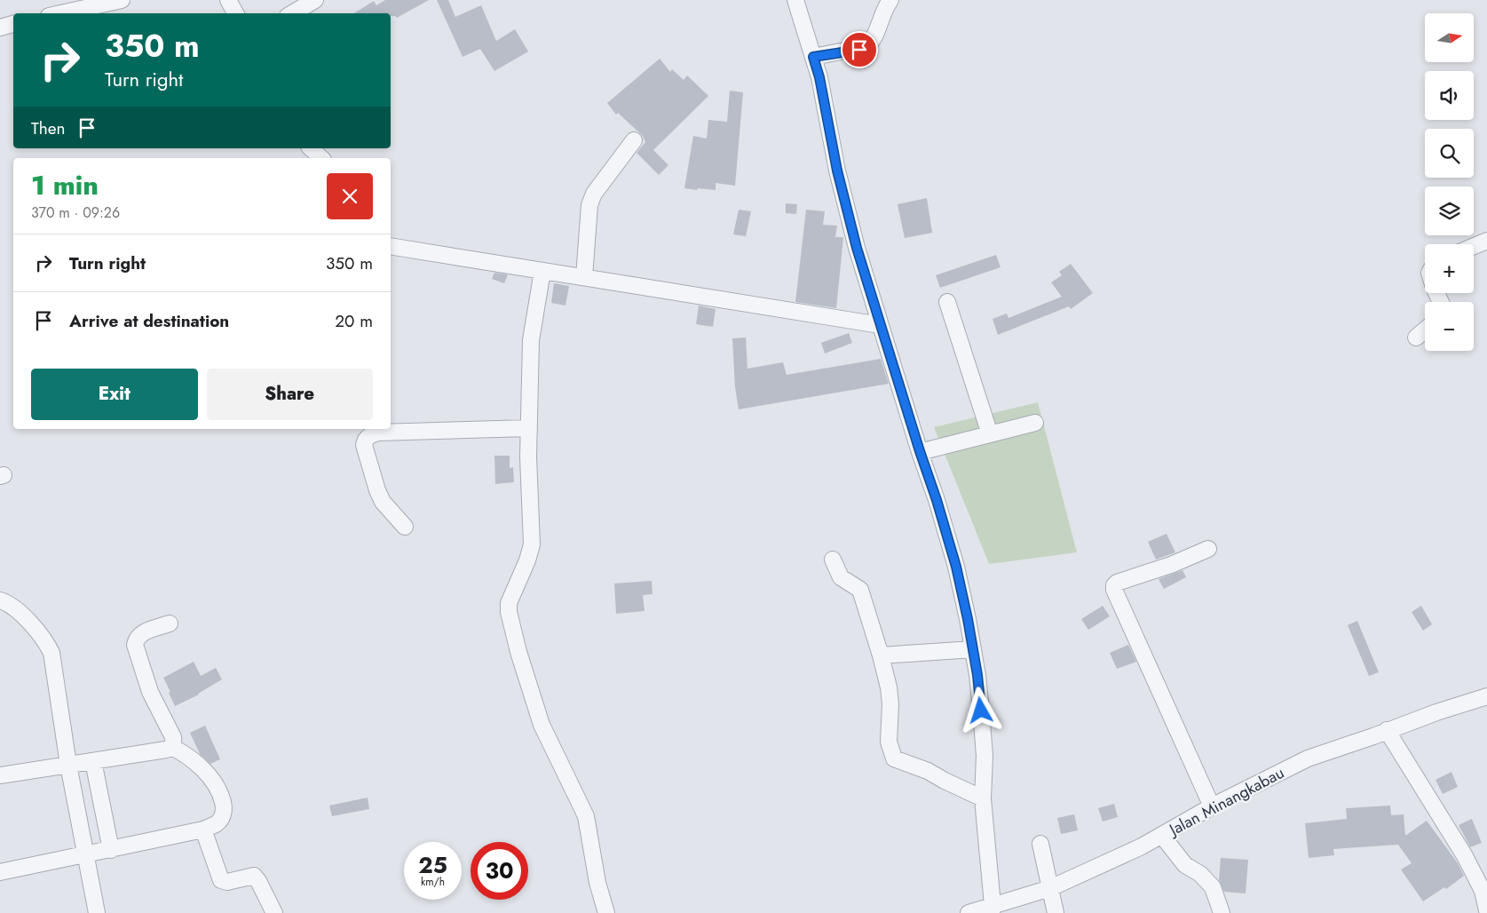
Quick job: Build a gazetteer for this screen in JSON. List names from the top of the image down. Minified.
{"streets":{"street":["Jalan Minangkabau"]},"north":"right","page":{"map_buttons":["+","−"],"turn":["350 m","Turn right"],"then":"Then","heading":["1 min","370 m · 09:26"],"list":[{"name":"Turn right","value":"350 m"},{"name":"Arrive at destination","value":"20 m"}],"buttons":["Exit","Share"],"speed":"25 km/h","limit":"30"}}
